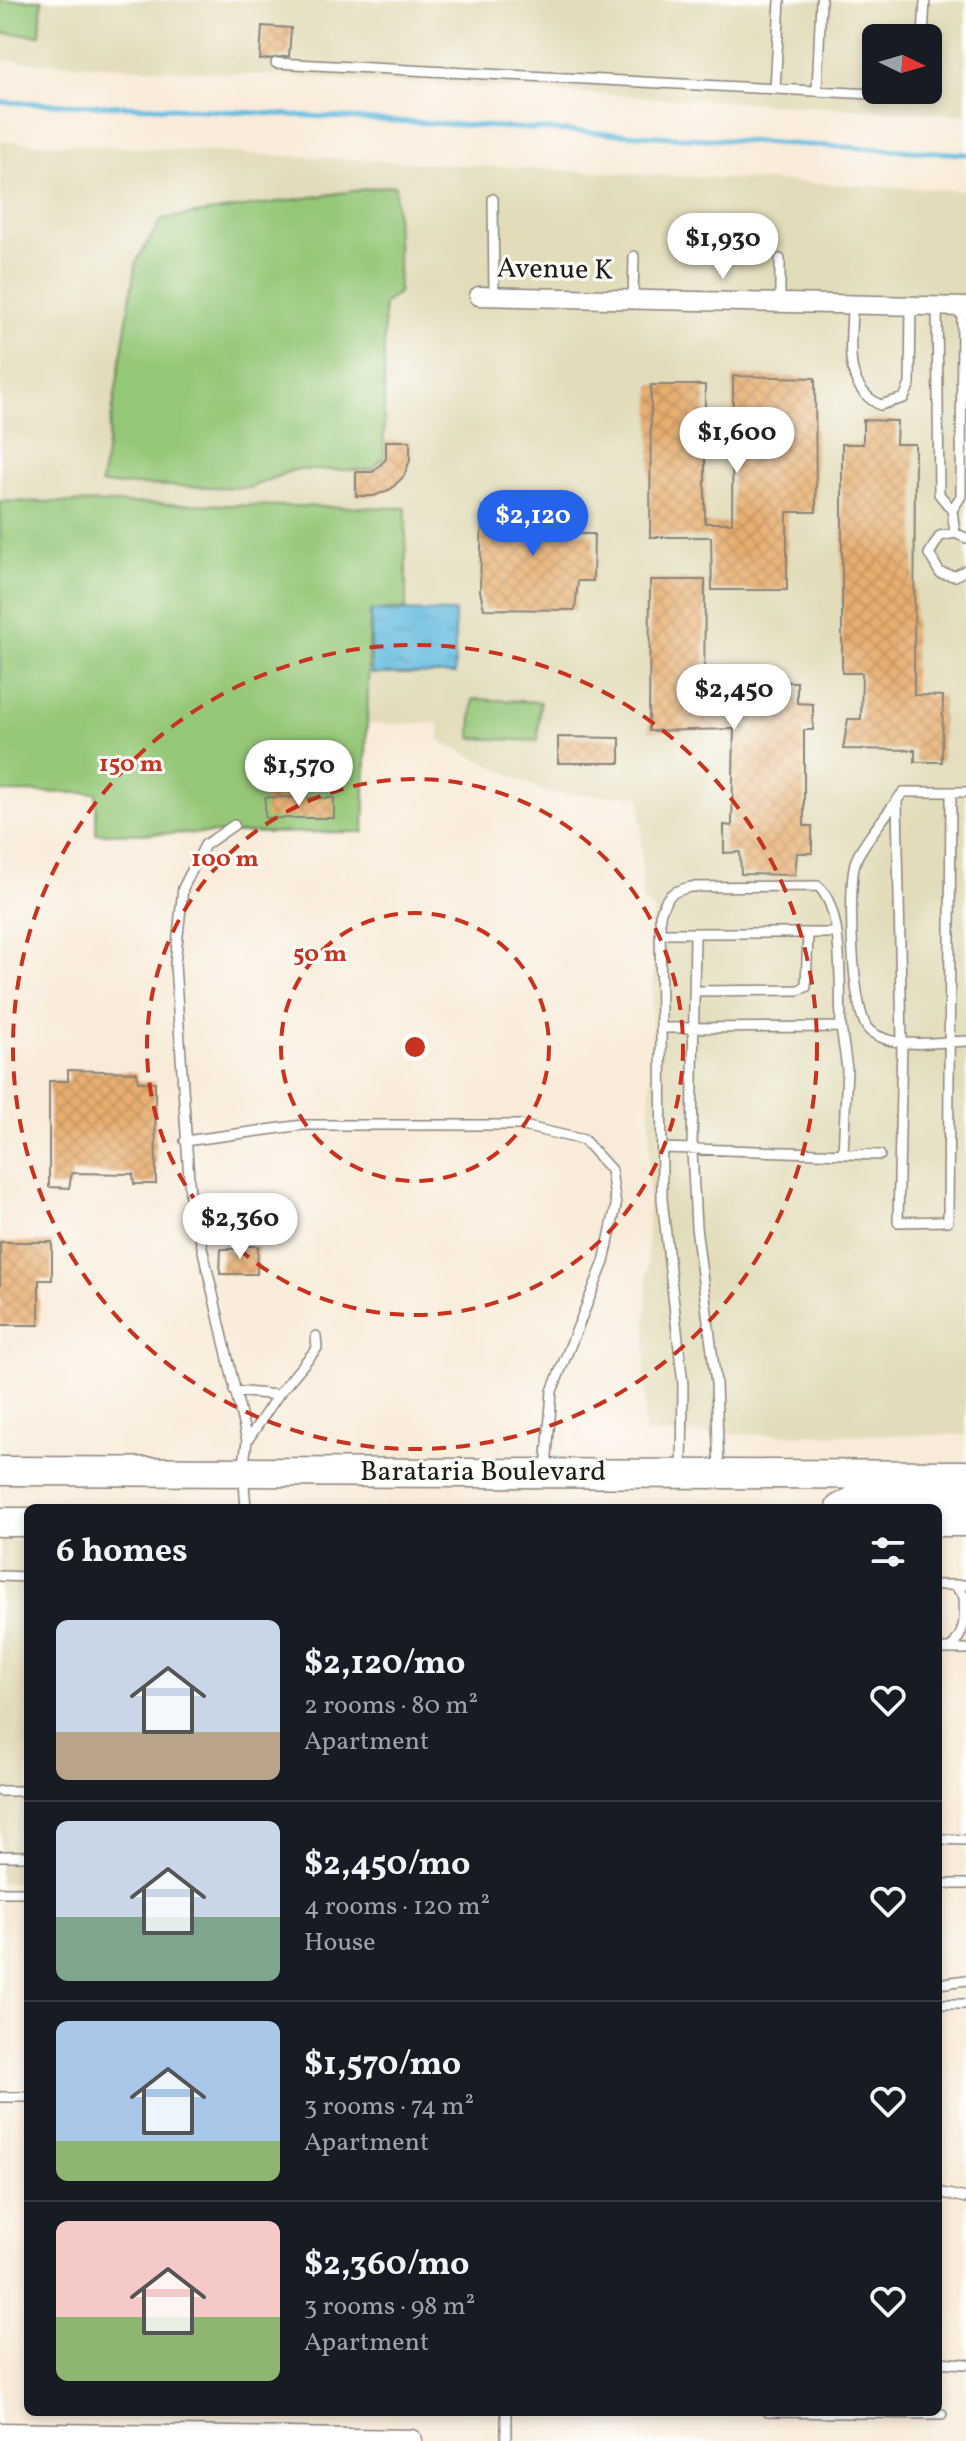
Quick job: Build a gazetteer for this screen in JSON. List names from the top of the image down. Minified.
{"streets":{"main road":["Barataria Boulevard"],"street":["Avenue K"]},"north":"right","page":{"price":["$1,930","$1,600","$2,120","$2,450","$1,570","$2,360"],"heading":"6 homes","list":[{"name":"$2,120/mo","note":"2 rooms · 80 m² · Apartment"},{"name":"$2,450/mo","note":"4 rooms · 120 m² · House"},{"name":"$1,570/mo","note":"3 rooms · 74 m² · Apartment"},{"name":"$2,360/mo","note":"3 rooms · 98 m² · Apartment"}]},"rings":["150 m","100 m","50 m"]}
